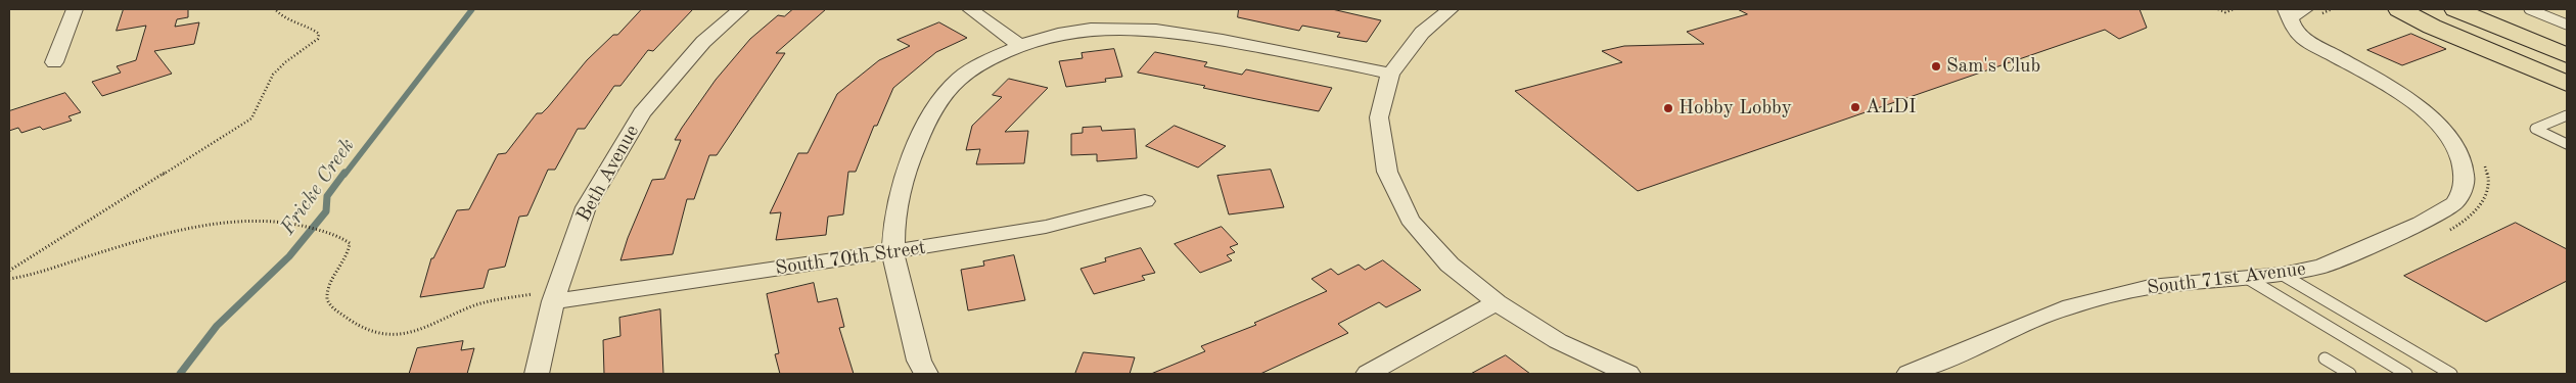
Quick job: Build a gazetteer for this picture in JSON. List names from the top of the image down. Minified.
{"streets":{"street":["Beth Avenue","South 70th Street","South 71st Avenue"]},"crossings":[["Beth Avenue","South 70th Street"]],"water":["Fricke Creek"],"places":["Sam's Club","ALDI","Hobby Lobby"]}
